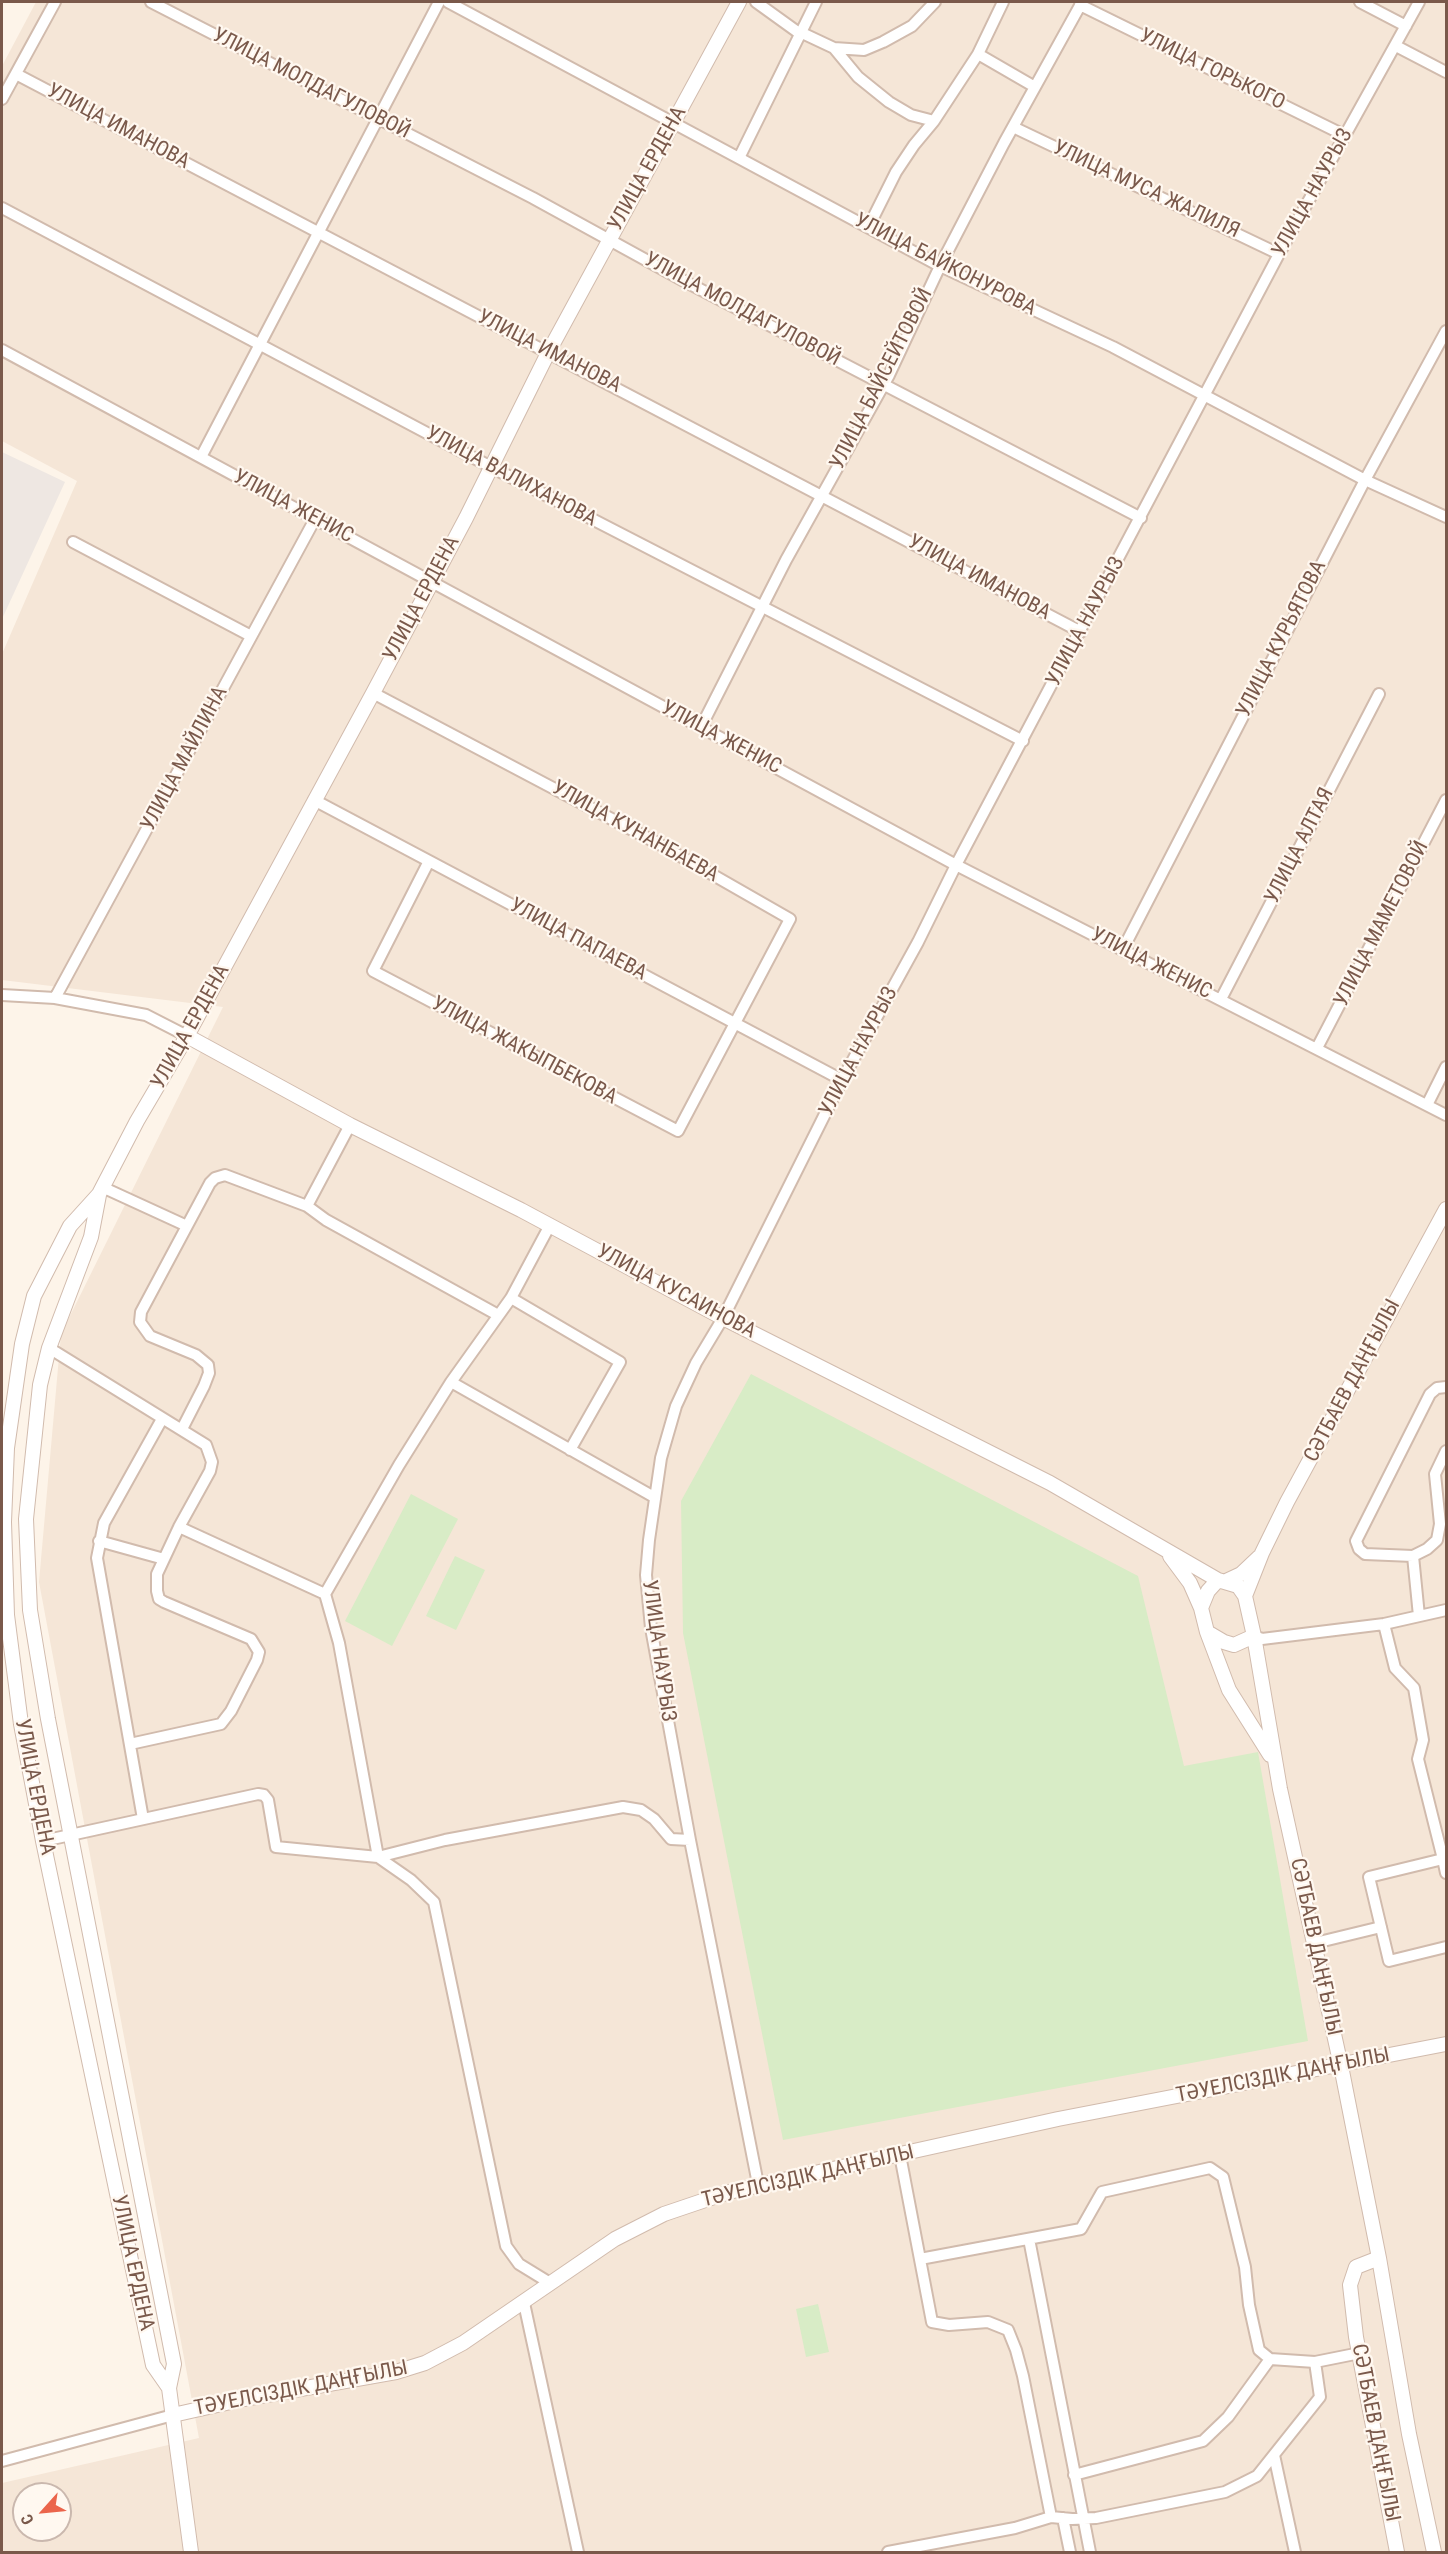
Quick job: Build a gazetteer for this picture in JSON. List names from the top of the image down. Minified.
{"streets":{"street":["УЛИЦА ГОРЬКОГО","УЛИЦА МОЛДАГУЛОВОЙ","УЛИЦА ИМАНОВА","УЛИЦА ЕРДЕНА","УЛИЦА МУСА ЖАЛИЛЯ","УЛИЦА НАУРЫЗ","УЛИЦА БАЙКОНУРОВА","УЛИЦА БАЙСЕЙТОВОЙ","УЛИЦА ВАЛИХАНОВА","УЛИЦА ЖЕНИС","УЛИЦА КУРЬЯТОВА","УЛИЦА МАЙЛИНА","УЛИЦА КУНАНБАЕВА","УЛИЦА АЛТАЯ","УЛИЦА МАМЕТОВОЙ","УЛИЦА ПАПАЕВА","УЛИЦА ЖАКЫПБЕКОВА","УЛИЦА КУСАИНОВА","СӘТБАЕВ ДАҢҒЫЛЫ","ТӘУЕЛСІЗДІК ДАҢҒЫЛЫ"]},"crossings":[["УЛИЦА ГОРЬКОГО","УЛИЦА НАУРЫЗ"],["УЛИЦА ГОРЬКОГО","УЛИЦА БАЙСЕЙТОВОЙ"],["УЛИЦА МОЛДАГУЛОВОЙ","УЛИЦА ЕРДЕНА"],["УЛИЦА МОЛДАГУЛОВОЙ","УЛИЦА НАУРЫЗ"],["УЛИЦА МОЛДАГУЛОВОЙ","УЛИЦА БАЙСЕЙТОВОЙ"],["УЛИЦА ИМАНОВА","УЛИЦА ЕРДЕНА"],["УЛИЦА ИМАНОВА","УЛИЦА НАУРЫЗ"],["УЛИЦА ИМАНОВА","УЛИЦА БАЙСЕЙТОВОЙ"],["УЛИЦА ЕРДЕНА","УЛИЦА БАЙКОНУРОВА"],["УЛИЦА ЕРДЕНА","УЛИЦА ВАЛИХАНОВА"],["УЛИЦА ЕРДЕНА","УЛИЦА ЖЕНИС"],["УЛИЦА ЕРДЕНА","УЛИЦА КУНАНБАЕВА"],["УЛИЦА ЕРДЕНА","УЛИЦА ПАПАЕВА"],["УЛИЦА ЕРДЕНА","УЛИЦА КУСАИНОВА"],["УЛИЦА ЕРДЕНА","ТӘУЕЛСІЗДІК ДАҢҒЫЛЫ"],["УЛИЦА МУСА ЖАЛИЛЯ","УЛИЦА НАУРЫЗ"],["УЛИЦА МУСА ЖАЛИЛЯ","УЛИЦА БАЙСЕЙТОВОЙ"],["УЛИЦА НАУРЫЗ","УЛИЦА БАЙКОНУРОВА"],["УЛИЦА НАУРЫЗ","УЛИЦА ВАЛИХАНОВА"],["УЛИЦА НАУРЫЗ","УЛИЦА ЖЕНИС"],["УЛИЦА НАУРЫЗ","УЛИЦА ПАПАЕВА"],["УЛИЦА НАУРЫЗ","УЛИЦА КУСАИНОВА"],["УЛИЦА НАУРЫЗ","ТӘУЕЛСІЗДІК ДАҢҒЫЛЫ"],["УЛИЦА БАЙКОНУРОВА","УЛИЦА БАЙСЕЙТОВОЙ"],["УЛИЦА БАЙКОНУРОВА","УЛИЦА КУРЬЯТОВА"],["УЛИЦА БАЙСЕЙТОВОЙ","УЛИЦА ВАЛИХАНОВА"],["УЛИЦА БАЙСЕЙТОВОЙ","УЛИЦА ЖЕНИС"],["УЛИЦА ЖЕНИС","УЛИЦА КУРЬЯТОВА"],["УЛИЦА ЖЕНИС","УЛИЦА МАЙЛИНА"],["УЛИЦА ЖЕНИС","УЛИЦА АЛТАЯ"],["УЛИЦА ЖЕНИС","УЛИЦА МАМЕТОВОЙ"],["УЛИЦА КУНАНБАЕВА","УЛИЦА ПАПАЕВА"],["УЛИЦА КУНАНБАЕВА","УЛИЦА ЖАКЫПБЕКОВА"],["УЛИЦА ПАПАЕВА","УЛИЦА ЖАКЫПБЕКОВА"],["УЛИЦА КУСАИНОВА","СӘТБАЕВ ДАҢҒЫЛЫ"],["СӘТБАЕВ ДАҢҒЫЛЫ","ТӘУЕЛСІЗДІК ДАҢҒЫЛЫ"]],"north":"bottom left"}
